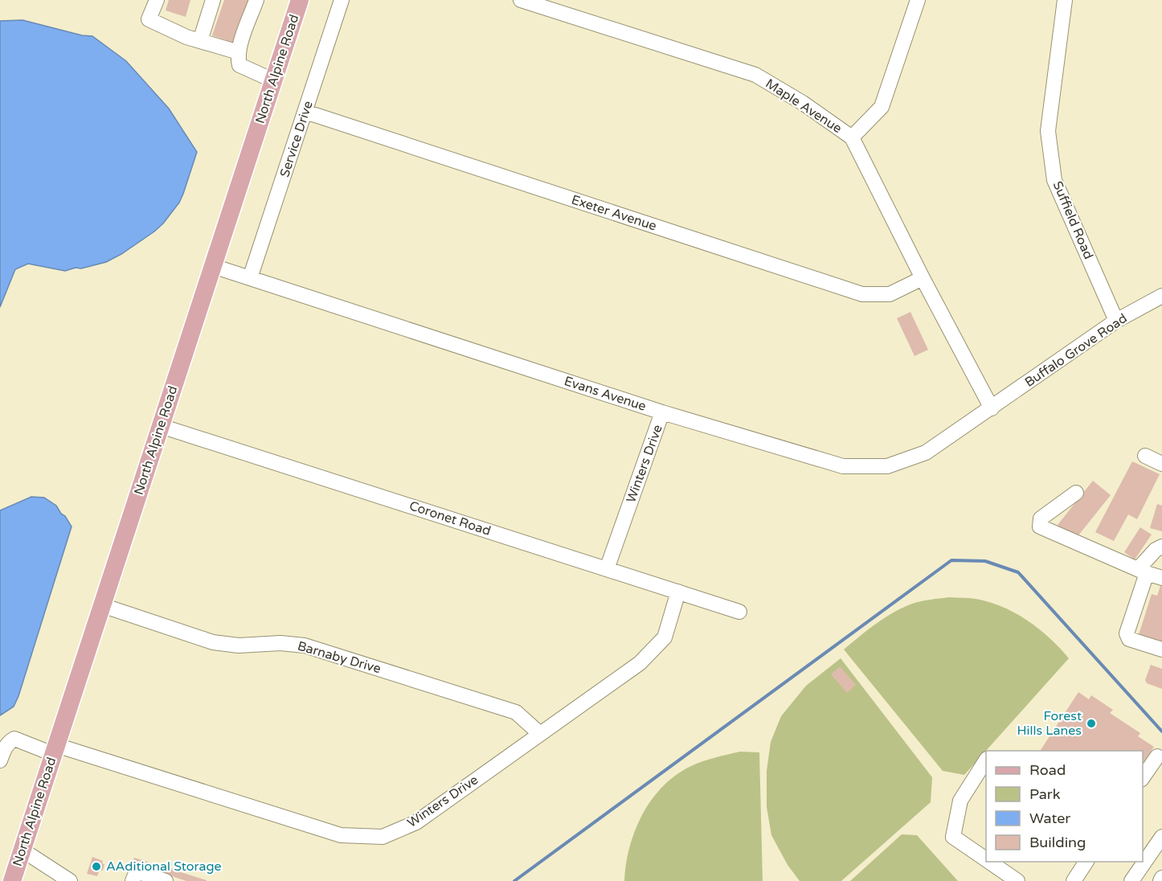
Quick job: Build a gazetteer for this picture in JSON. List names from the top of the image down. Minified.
{"streets":{"main road":["North Alpine Road"],"street":["Maple Avenue","Service Drive","Exeter Avenue","Suffield Road","Buffalo Grove Road","Evans Avenue","Winters Drive","Coronet Road","Barnaby Drive"]},"crossings":[["North Alpine Road","Evans Avenue"],["North Alpine Road","Winters Drive"],["North Alpine Road","Coronet Road"],["North Alpine Road","Barnaby Drive"],["Maple Avenue","Exeter Avenue"],["Maple Avenue","Buffalo Grove Road"],["Maple Avenue","Evans Avenue"],["Service Drive","Exeter Avenue"],["Service Drive","Evans Avenue"],["Suffield Road","Buffalo Grove Road"],["Buffalo Grove Road","Evans Avenue"],["Evans Avenue","Winters Drive"],["Winters Drive","Coronet Road"],["Winters Drive","Barnaby Drive"]],"places":["Forest Hills Lanes","AAditional Storage"],"legend":["Road","Park","Water","Building"]}
